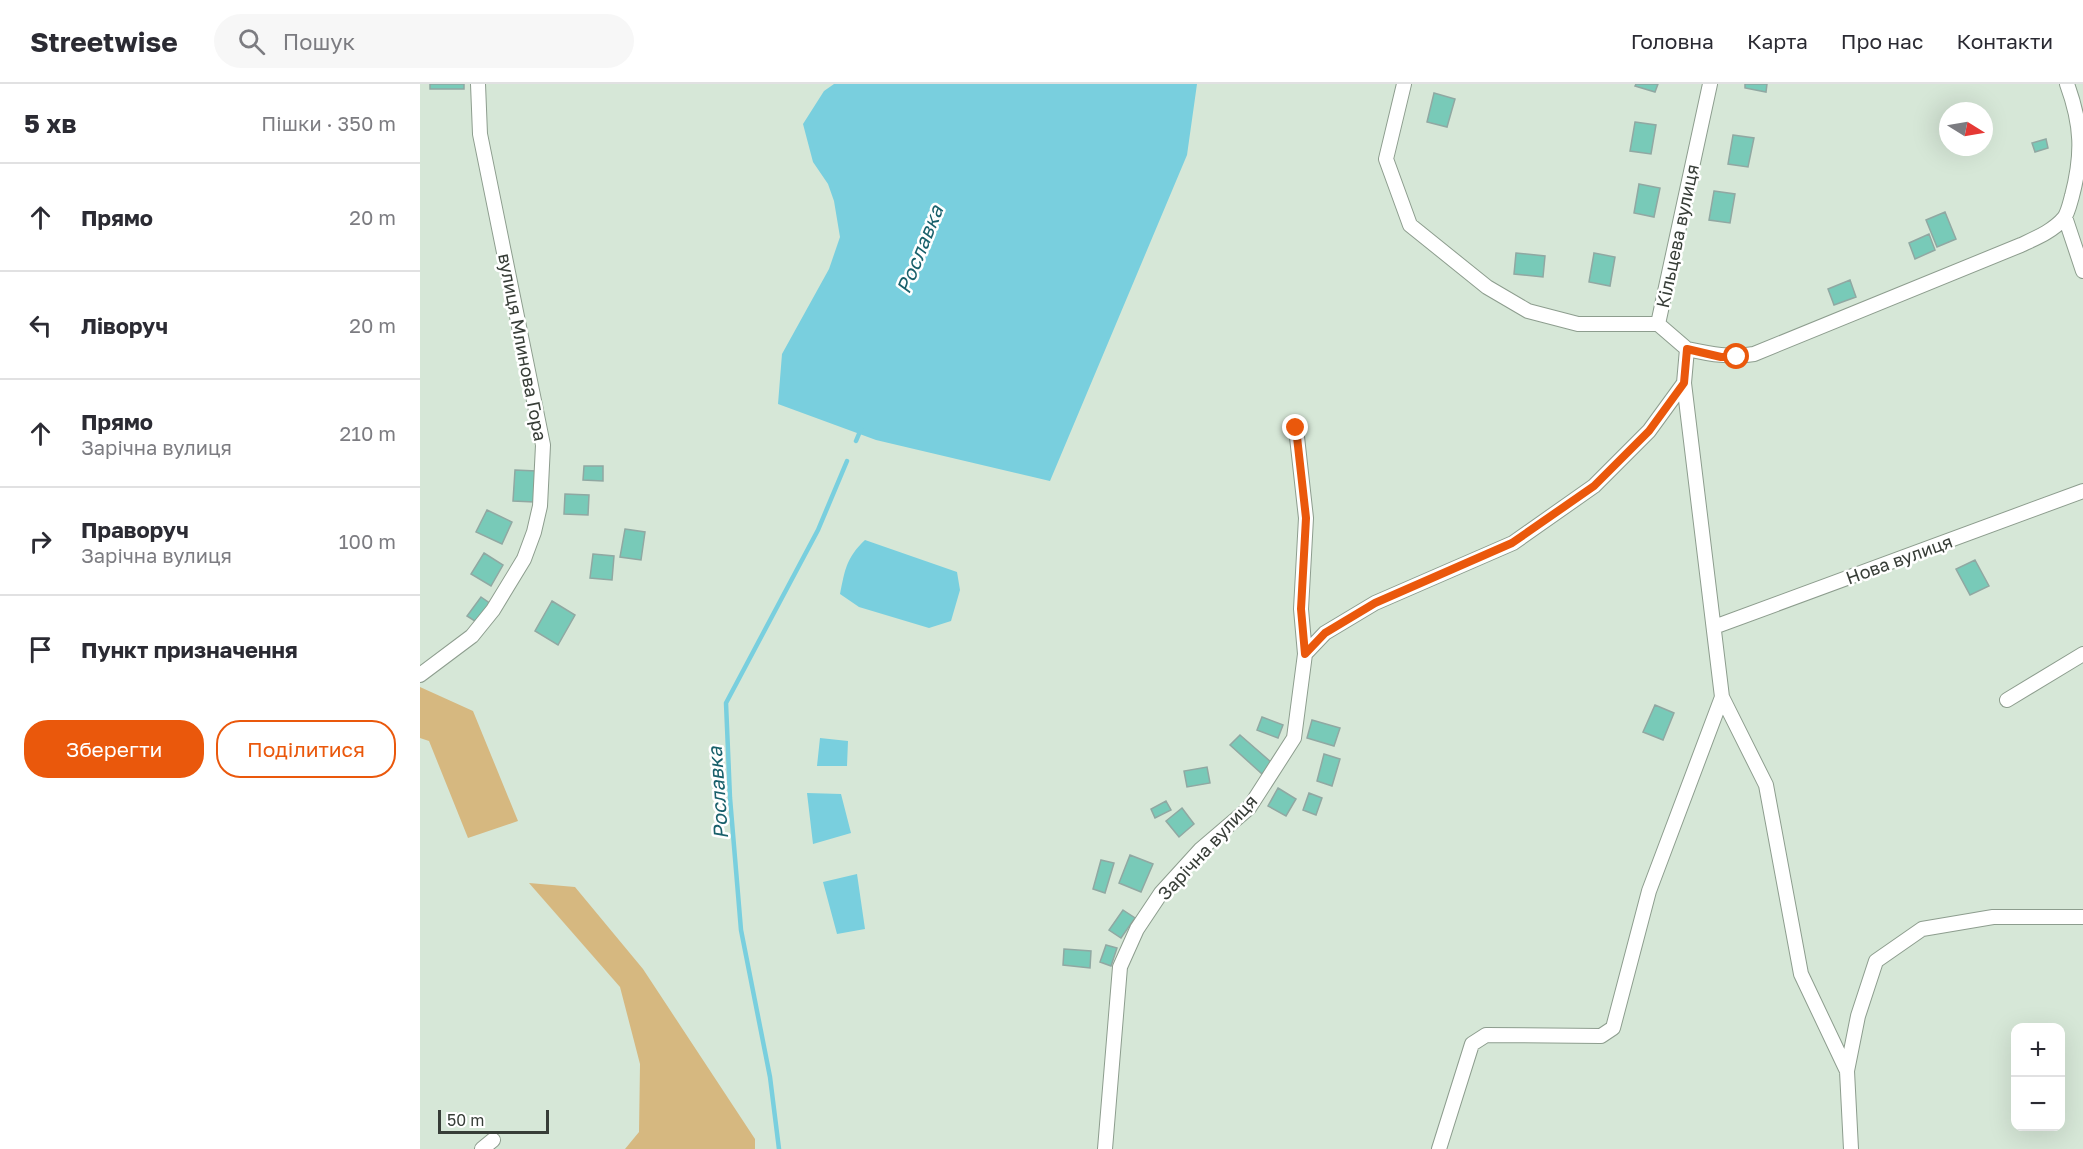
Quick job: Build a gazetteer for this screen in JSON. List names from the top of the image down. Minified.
{"streets":{"street":["Кільцева вулиця","вулиця Млинова Гора","Нова вулиця","Зарічна вулиця"]},"water":["Рославка"],"scale_bar":"50 m","north":"right","page":{"header":"Streetwise","search":"Пошук","nav":["Головна","Карта","Про нас","Контакти"],"heading":["5 хв","Пішки · 350 m"],"list":[["Прямо","20 m"],["Ліворуч","20 m"],["Прямо","Зарічна вулиця","210 m"],["Праворуч","Зарічна вулиця","100 m"],"Пункт призначення"],"buttons":["Зберегти","Поділитися"],"map_buttons":["+","−"],"scale":"50 m"}}
